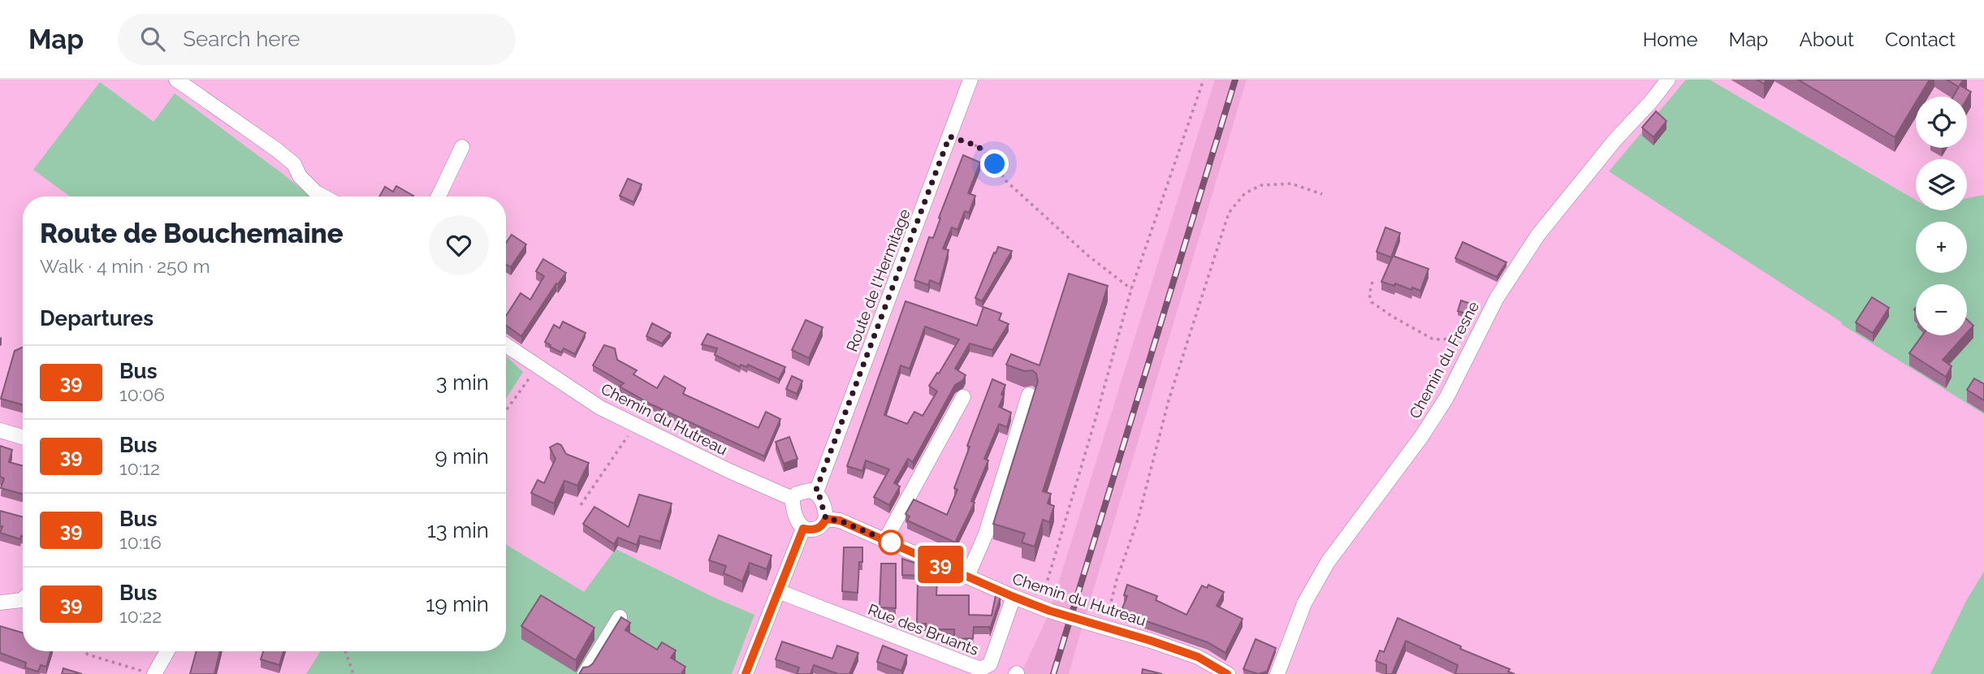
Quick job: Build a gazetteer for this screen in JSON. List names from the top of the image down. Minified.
{"streets":{"street":["Route de l'Hermitage","Chemin du Fresne","Chemin du Hutreau","Rue des Bruants"]},"crossings":[["Route de l'Hermitage","Chemin du Hutreau"],["Chemin du Hutreau","Rue des Bruants"]],"lines":["bus line 39"],"page":{"header":"Map","search":"Search here","nav":["Home","Map","About","Contact"],"on_map":"39","map_buttons":["+","−"],"heading":[["Route de Bouchemaine","Walk · 4 min · 250 m"],"Departures"],"list":[{"mark":"39","name":"Bus","note":"10:06","value":"3 min"},{"mark":"39","name":"Bus","note":"10:12","value":"9 min"},{"mark":"39","name":"Bus","note":"10:16","value":"13 min"},{"mark":"39","name":"Bus","note":"10:22","value":"19 min"}]}}
